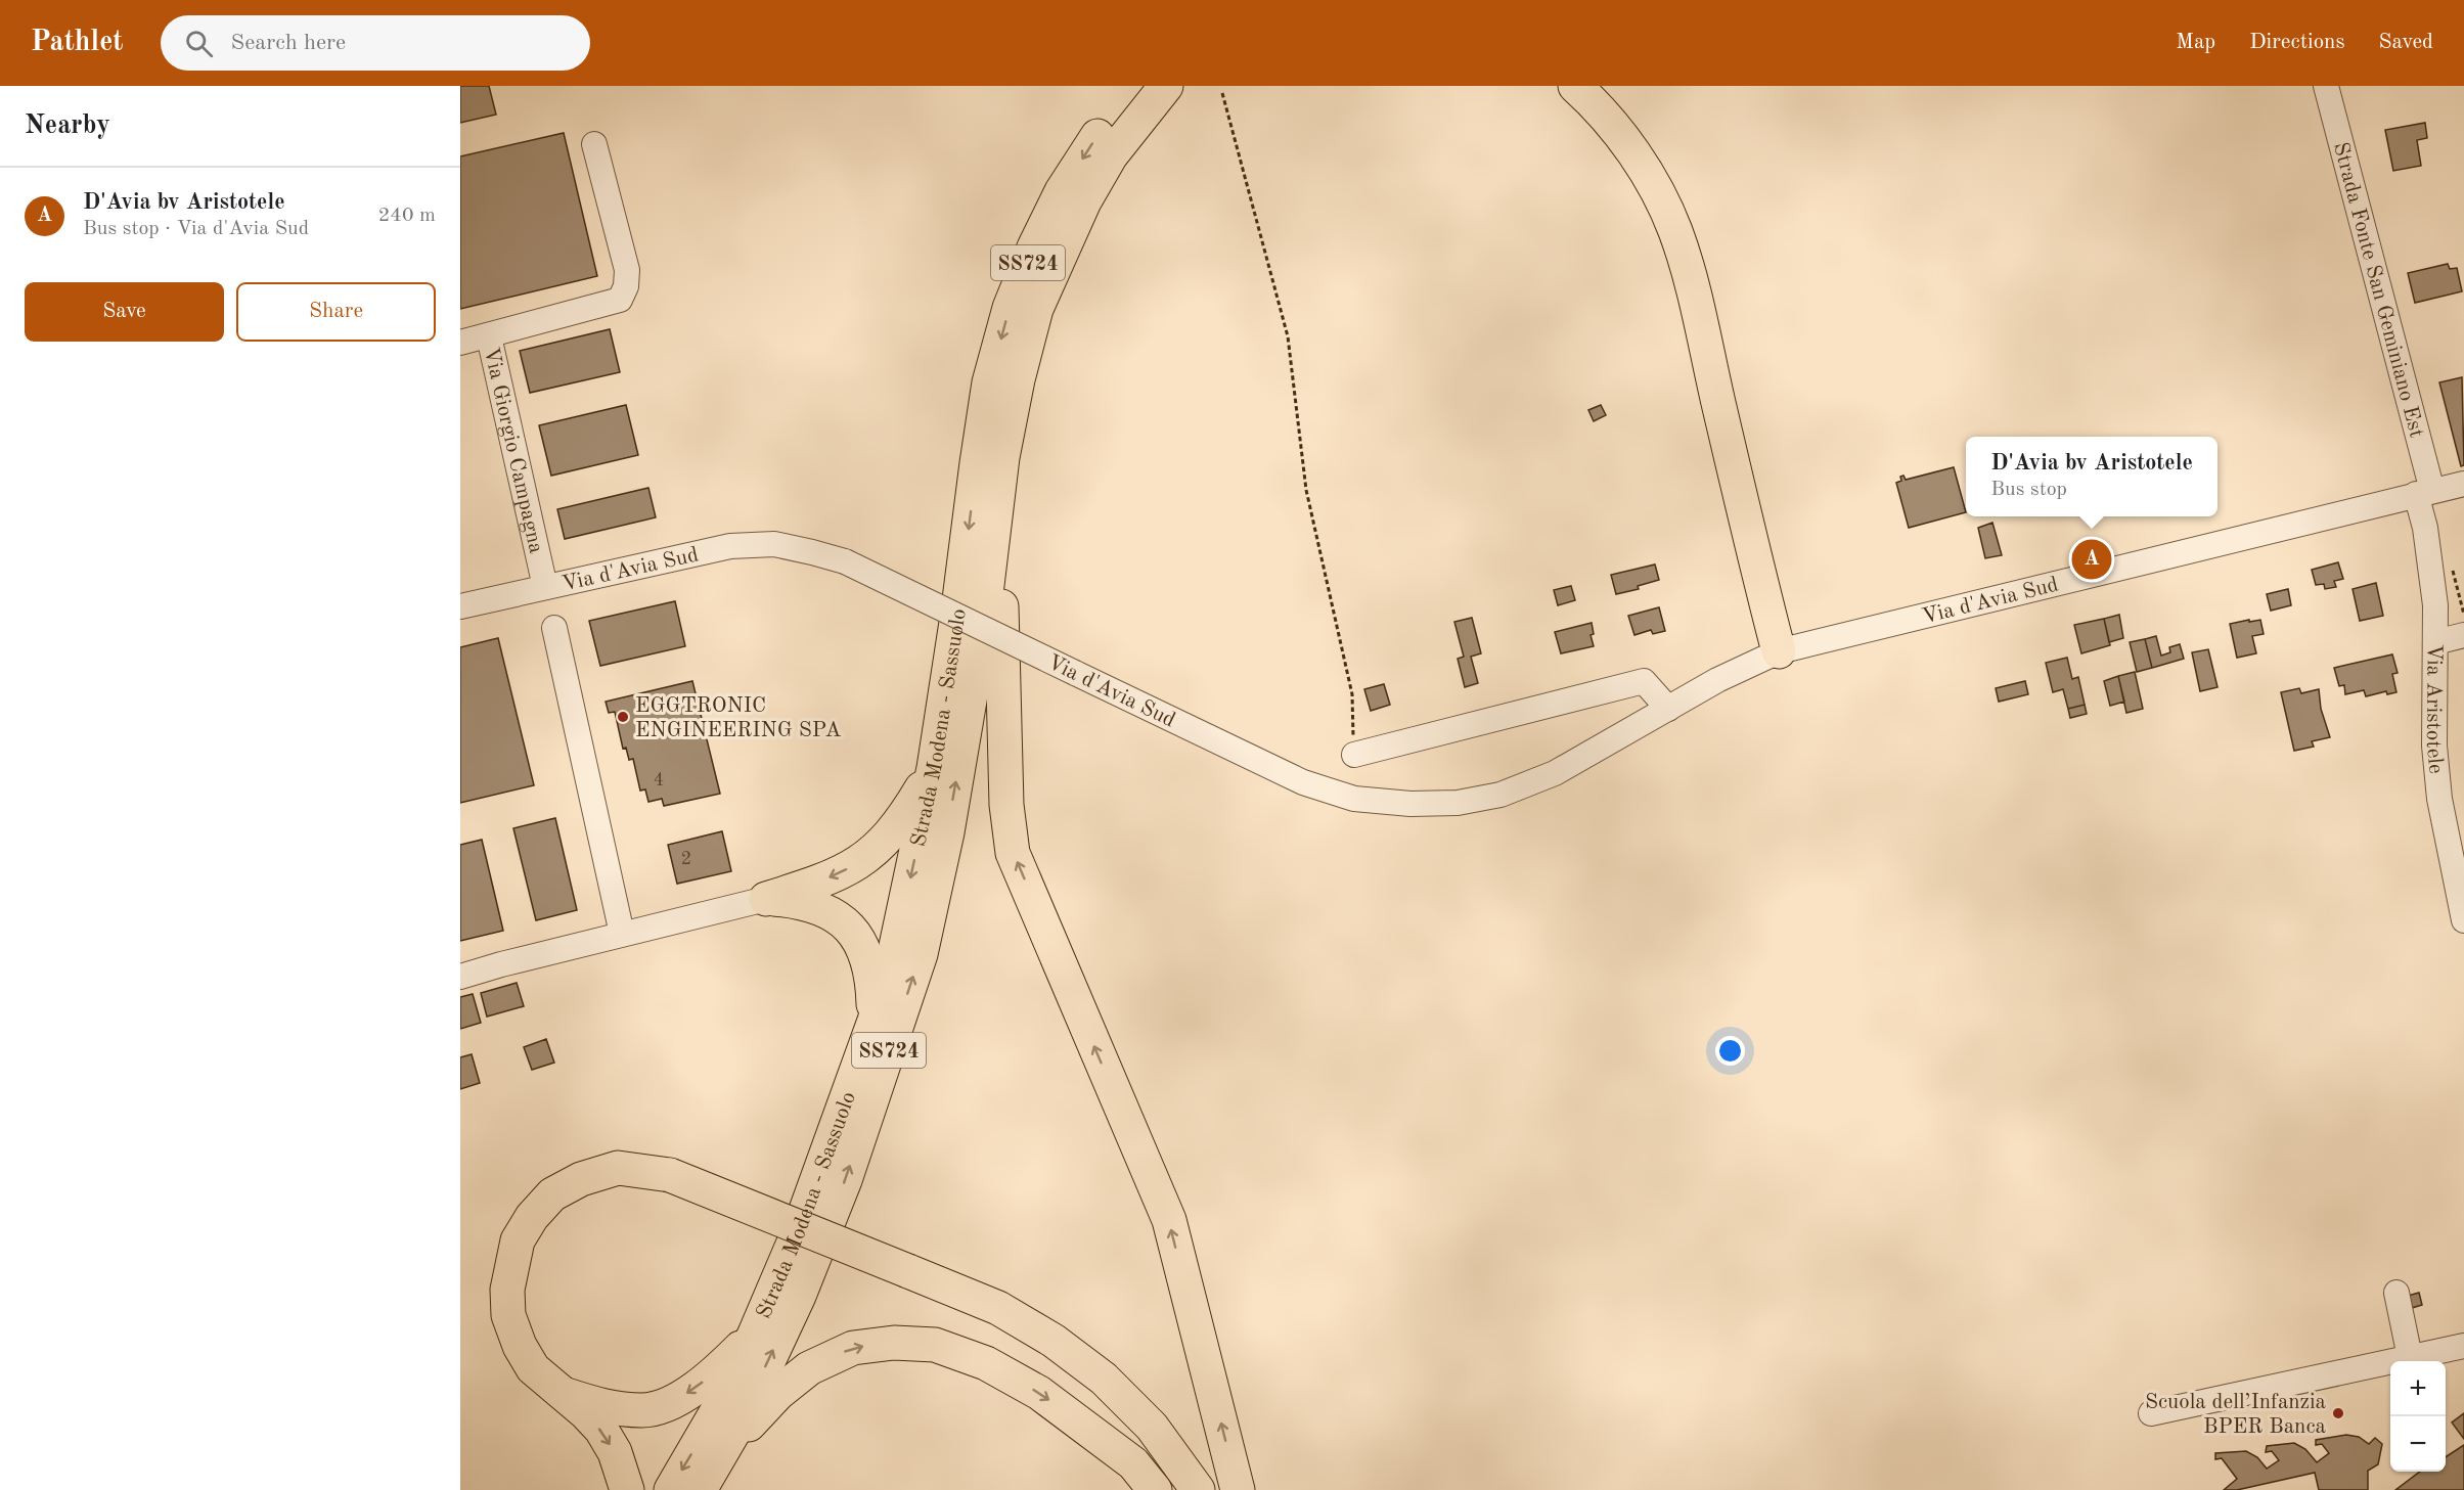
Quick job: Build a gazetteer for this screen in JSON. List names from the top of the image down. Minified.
{"streets":{"highway":["SS724","Strada Modena - Sassuolo"],"street":["Strada Fonte San Geminiano Est","Via Giorgio Campagna","Via d'Avia Sud","Via Aristotele"]},"crossings":[["SS724","Strada Modena - Sassuolo"],["Strada Fonte San Geminiano Est","Via d'Avia Sud"],["Strada Fonte San Geminiano Est","Via Aristotele"],["Via Giorgio Campagna","Via d'Avia Sud"],["Via d'Avia Sud","Via Aristotele"]],"places":["EGGTRONIC ENGINEERING SPA","Scuola dell’Infanzia BPER Banca"],"house_numbers":["4","2"],"page":{"header":"Pathlet","search":"Search here","nav":["Map","Directions","Saved"],"heading":"Nearby","list":[{"mark":"A","name":"D'Avia bv Aristotele","note":"Bus stop · Via d'Avia Sud","value":"240 m"}],"buttons":["Save","Share"],"popup":["D'Avia bv Aristotele","Bus stop"],"pins":"A","map_buttons":["+","−"]}}
